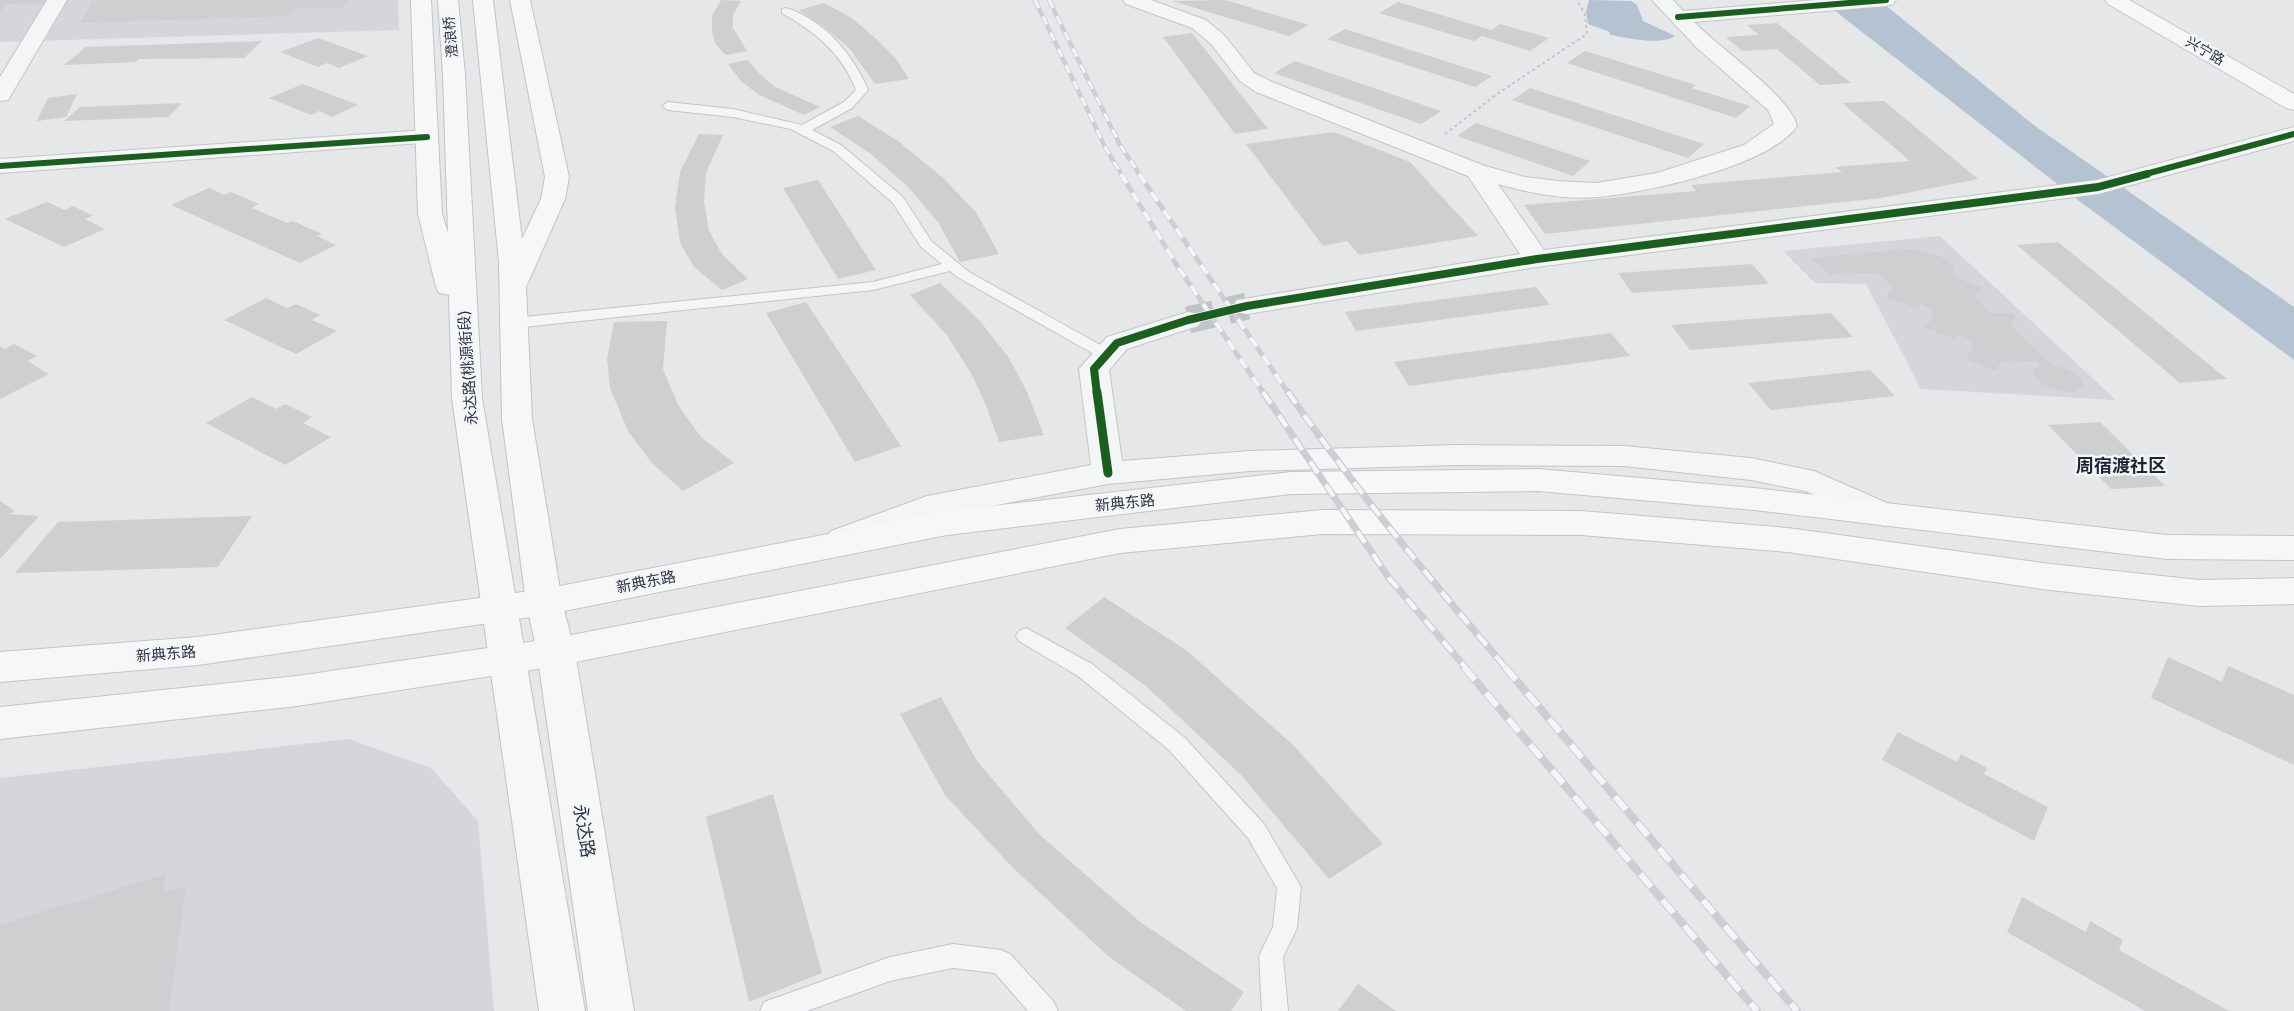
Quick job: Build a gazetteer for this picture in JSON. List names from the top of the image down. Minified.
{"streets":{"main road":["澄浪桥","兴宁路","永达路(桃源街段)","新典东路","永达路"]},"crossings":[["澄浪桥","永达路(桃源街段)"],["永达路(桃源街段)","新典东路"]],"districts":["周宿渡社区"]}
